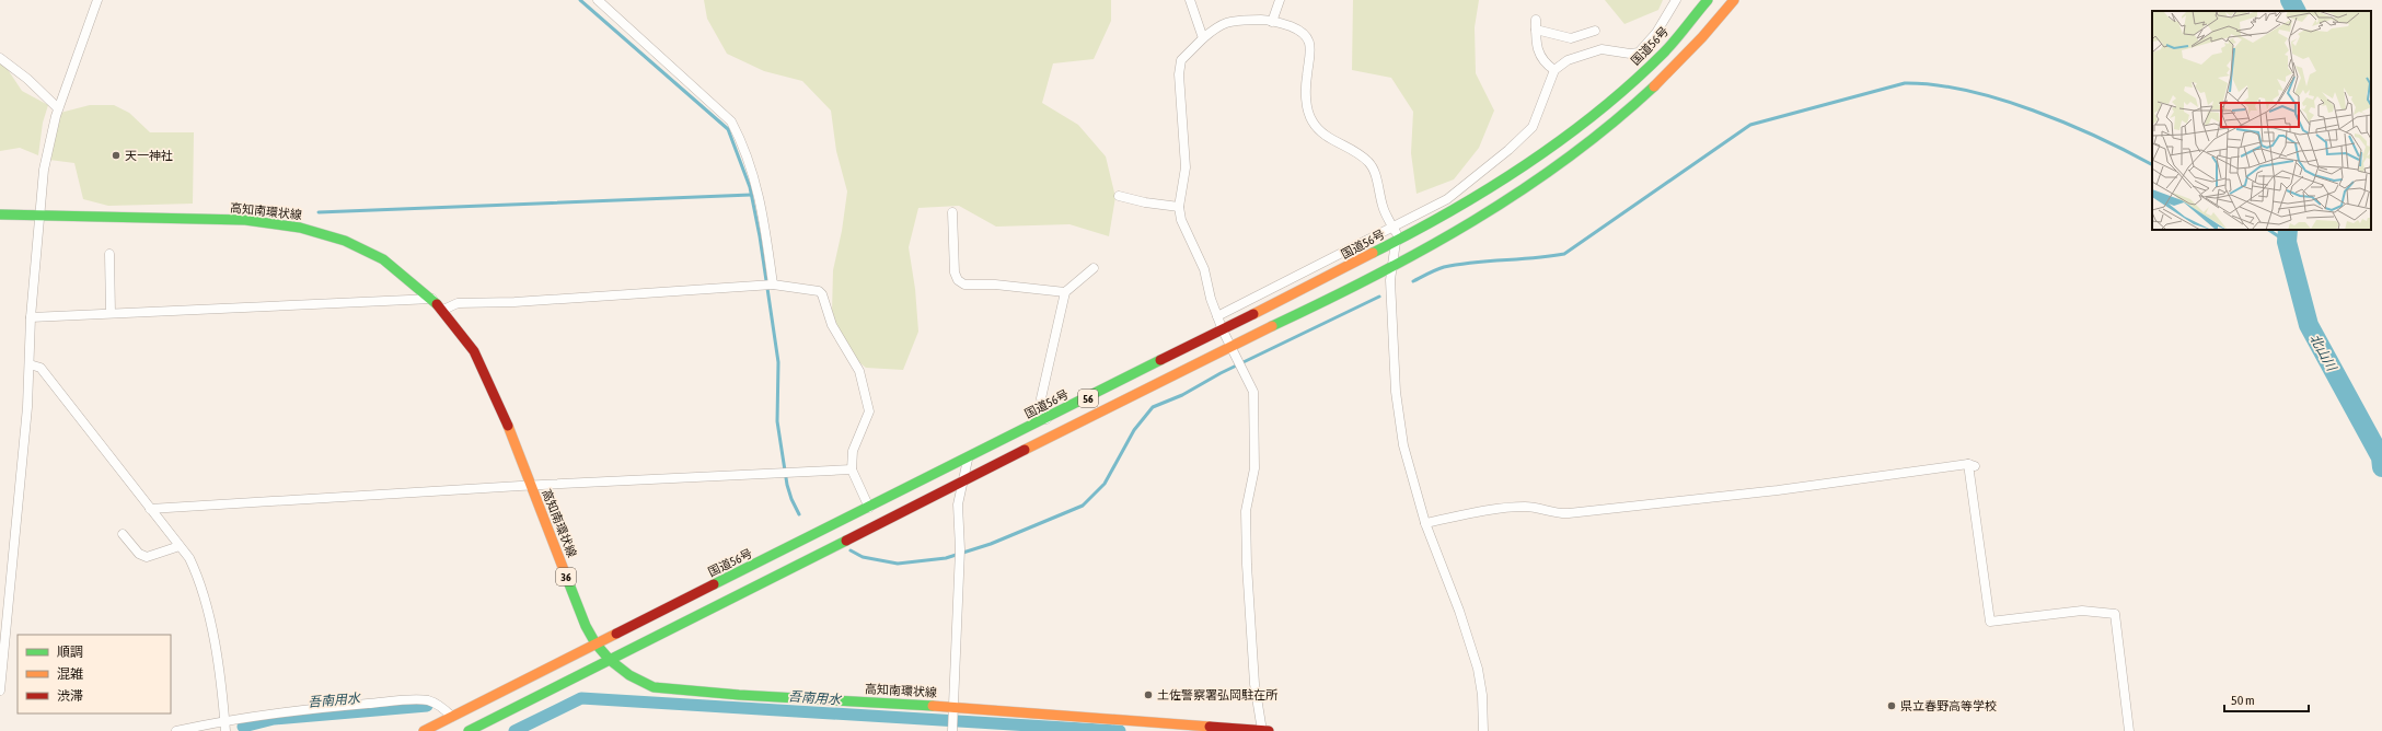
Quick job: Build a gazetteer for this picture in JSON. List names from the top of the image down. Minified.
{"streets":{"main road":["国道56号","高知南環状線","56","36"]},"crossings":[["国道56号","高知南環状線"],["高知南環状線","56"]],"water":["北山川","吾南用水"],"places":["天一神社","土佐警察署弘岡駐在所","県立春野高等学校"],"legend":["順調","混雑","渋滞"],"scale_bar":"50 m"}
